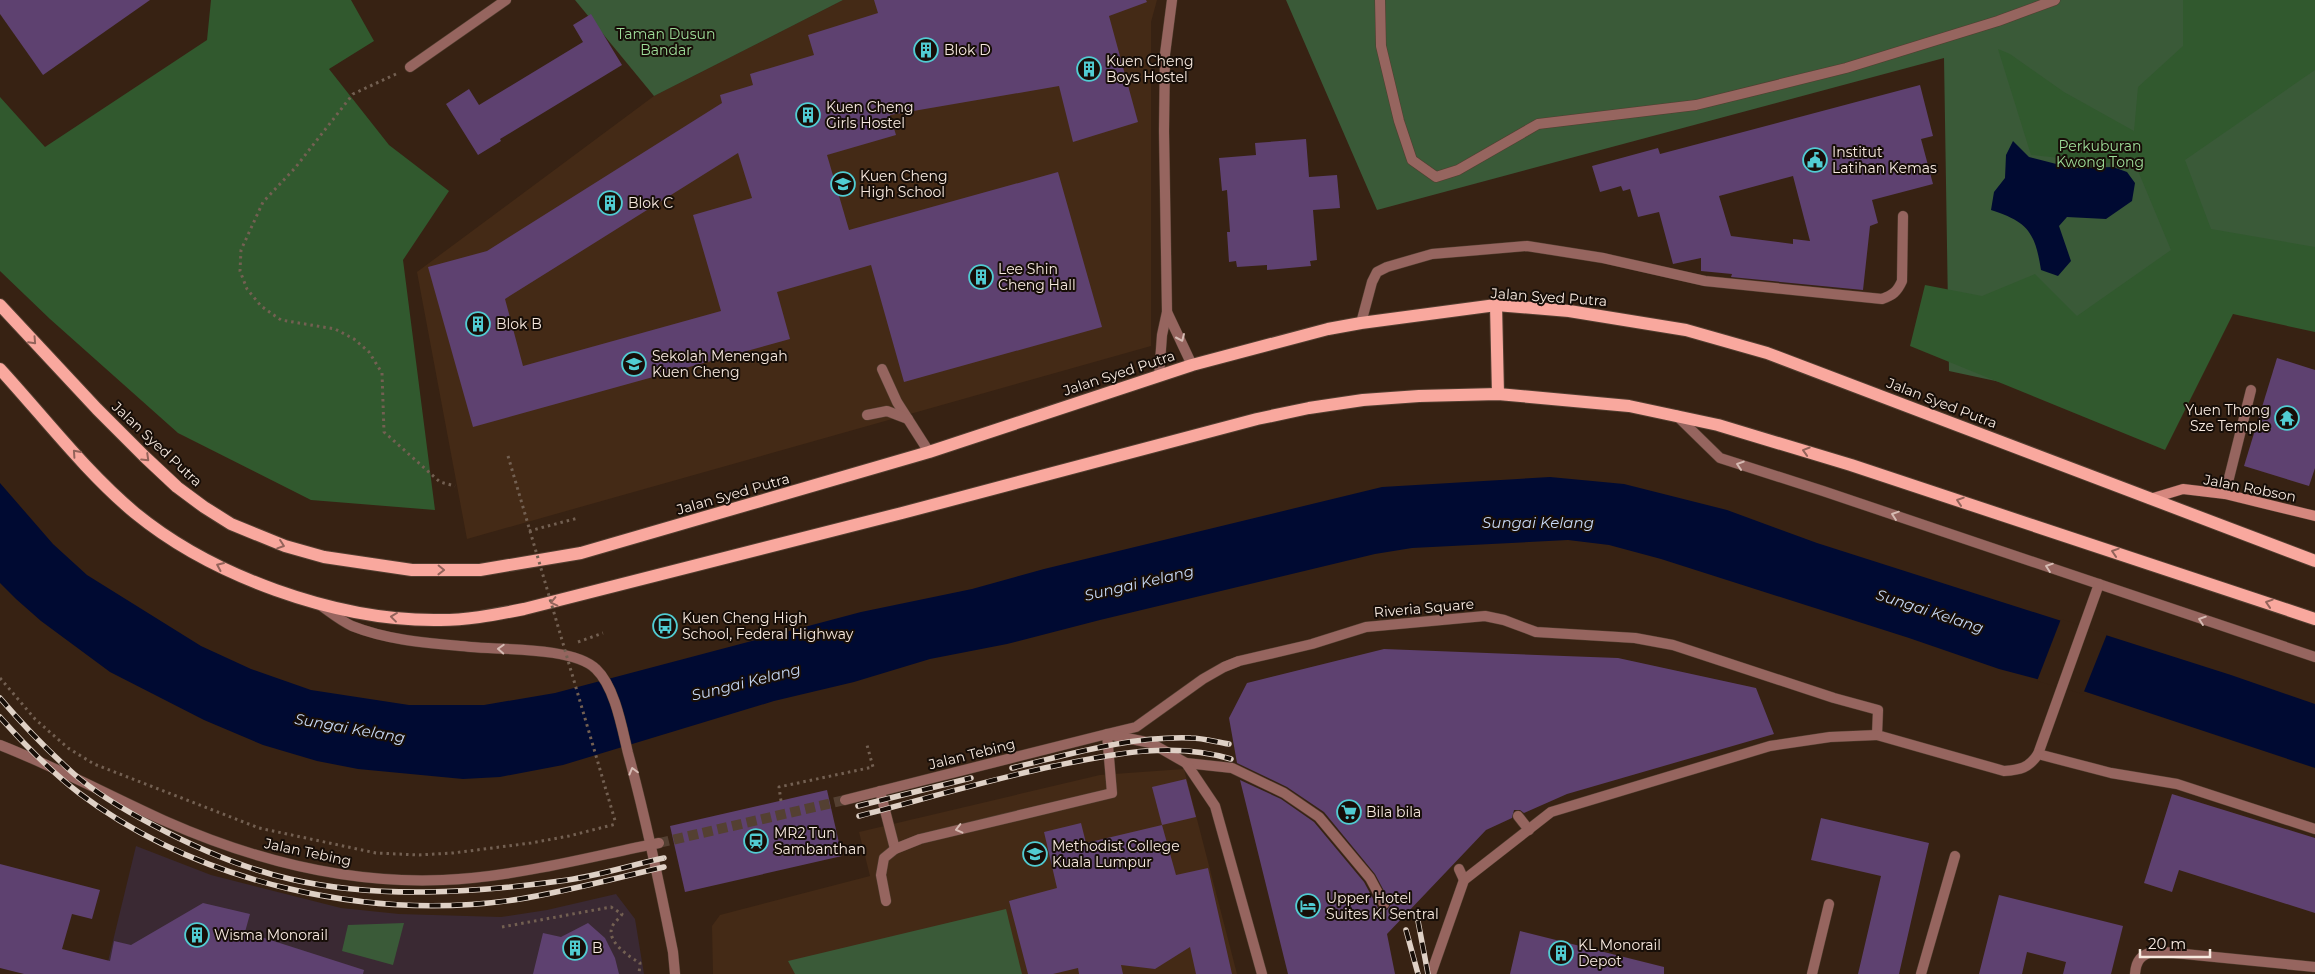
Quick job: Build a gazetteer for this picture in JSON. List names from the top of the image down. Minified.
{"streets":{"main road":["Jalan Syed Putra","Jalan Robson"],"street":["Riveria Square","Jalan Tebing"]},"crossings":[["Jalan Syed Putra","Jalan Robson"],["Riveria Square","Jalan Tebing"]],"water":["Sungai Kelang"],"parks":["Taman Dusun Bandar","Perkuburan Kwong Tong"],"places":{"building":["Blok D","Kuen Cheng Boys Hostel","Kuen Cheng Girls Hostel","Blok C","Lee Shin Cheng Hall","Blok B","Wisma Monorail","B","KL Monorail Depot"],"public building":["Institut Latihan Kemas"],"school or university":["Kuen Cheng High School","Sekolah Menengah Kuen Cheng","Methodist College Kuala Lumpur"],"temple":["Yuen Thong Sze Temple"],"bus stop":["Kuen Cheng High School, Federal Highway"],"supermarket":["Bila bila"],"station":["MR2 Tun Sambanthan"],"hotel":["Upper Hotel Suites Kl Sentral"]},"scale_bar":"20 m"}
